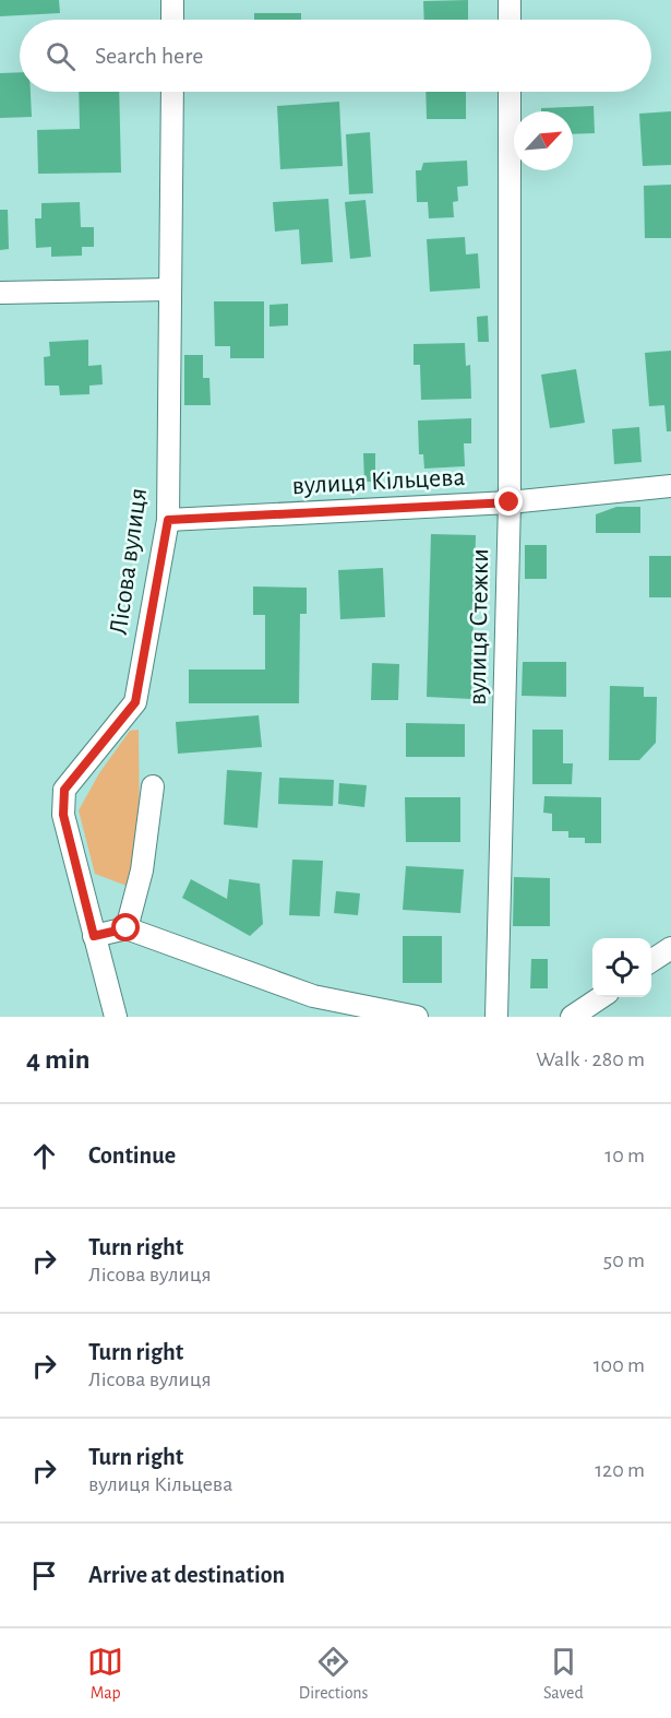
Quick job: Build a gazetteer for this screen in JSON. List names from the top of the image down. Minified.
{"streets":{"street":["вулиця Кільцева","Лісова вулиця","вулиця Стежки"]},"crossings":[["вулиця Кільцева","Лісова вулиця"],["вулиця Кільцева","вулиця Стежки"]],"north":"top right","page":{"search":"Search here","heading":["4 min","Walk · 280 m"],"list":[["Continue","10 m"],["Turn right","Лісова вулиця","50 m"],["Turn right","Лісова вулиця","100 m"],["Turn right","вулиця Кільцева","120 m"],"Arrive at destination"],"nav":["Map","Directions","Saved"]}}
